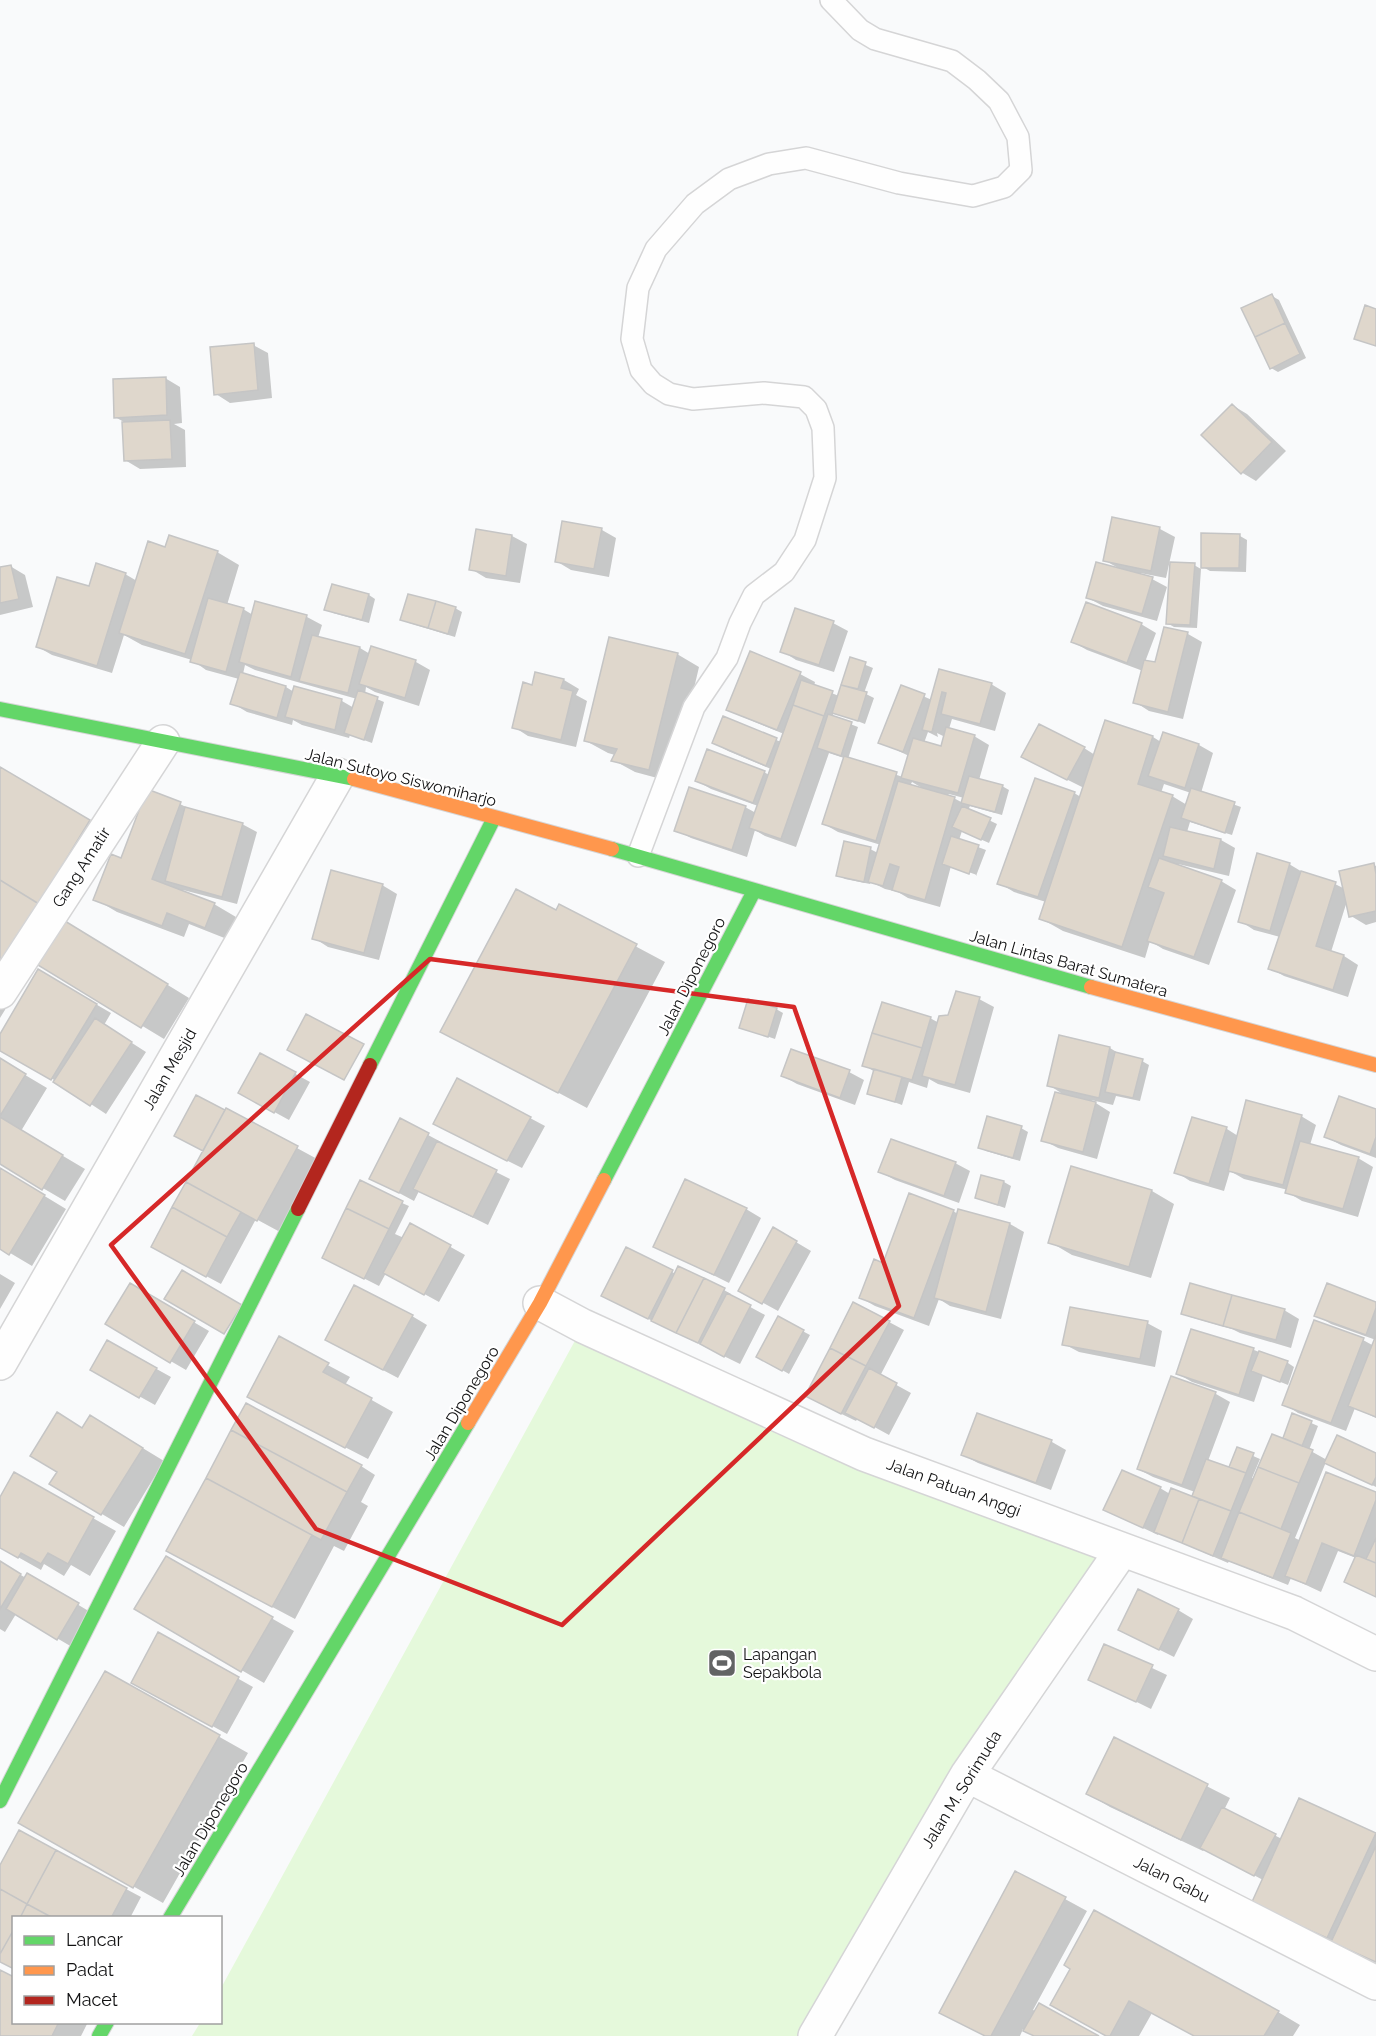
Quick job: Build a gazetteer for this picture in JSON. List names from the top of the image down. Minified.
{"streets":{"main road":["Jalan Sutoyo Siswomiharjo","Jalan Lintas Barat Sumatera","Jalan Diponegoro"],"street":["Gang Amatir","Jalan Mesjid","Jalan Patuan Anggi","Jalan M. Sorimuda","Jalan Gabu"]},"crossings":[["Jalan Sutoyo Siswomiharjo","Gang Amatir"],["Jalan Sutoyo Siswomiharjo","Jalan Lintas Barat Sumatera"],["Jalan Sutoyo Siswomiharjo","Jalan Diponegoro"],["Jalan Sutoyo Siswomiharjo","Jalan Mesjid"],["Jalan Lintas Barat Sumatera","Jalan Diponegoro"],["Jalan Diponegoro","Jalan Patuan Anggi"],["Jalan Patuan Anggi","Jalan M. Sorimuda"],["Jalan M. Sorimuda","Jalan Gabu"]],"places":{"sports":["Lapangan Sepakbola"]},"legend":["Lancar","Padat","Macet"]}
